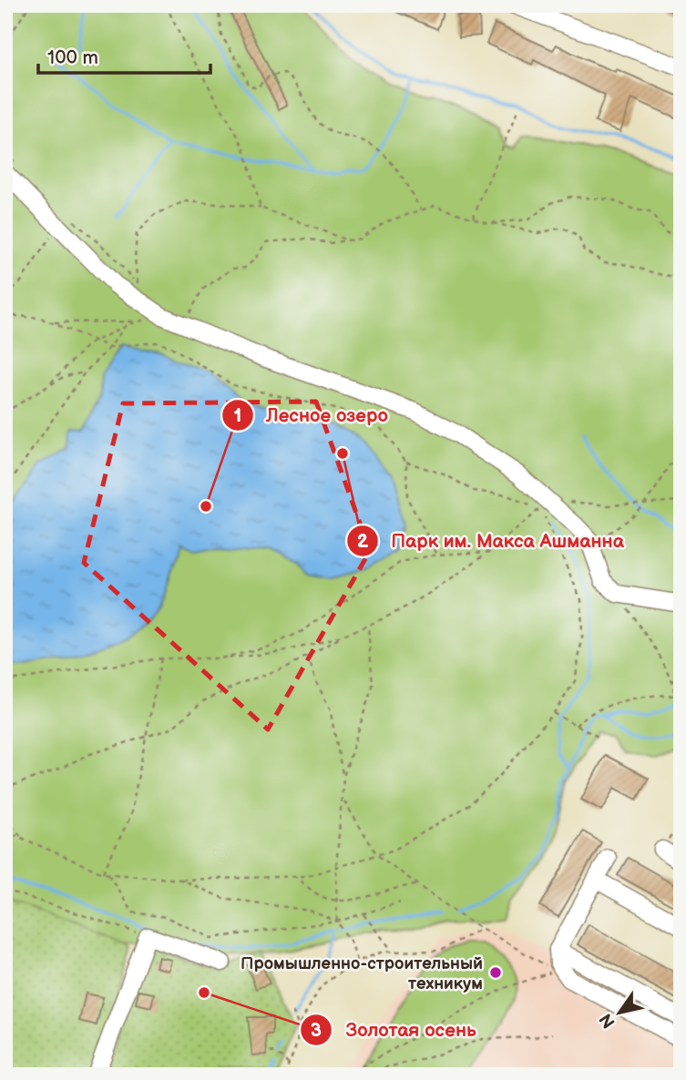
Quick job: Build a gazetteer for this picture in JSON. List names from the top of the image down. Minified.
{"places":["Парк им. Макса Ашманна","Лесное озеро","Промышленно-строительный техникум","Золотая осень"],"scale_bar":"100 m","north":"bottom left"}
